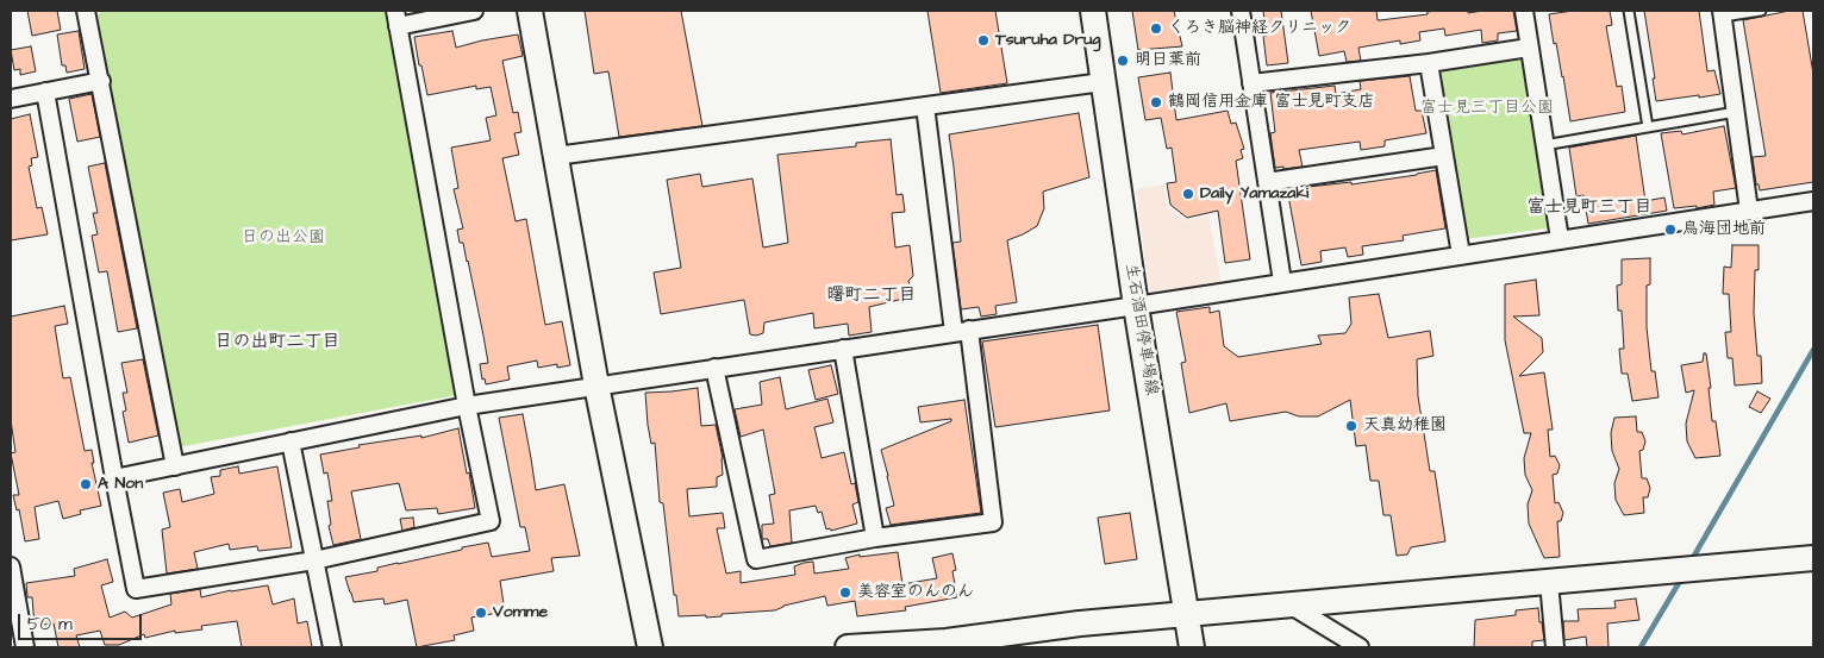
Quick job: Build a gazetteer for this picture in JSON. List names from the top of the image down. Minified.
{"streets":{"street":["生石酒田停車場線"]},"districts":["富士見町三丁目","曙町二丁目","日の出町二丁目"],"parks":["富士見三丁目公園","日の出公園"],"places":["くろき脳神経クリニック","Tsuruha Drug","明日葉前","鶴岡信用金庫 富士見町支店","Daily Yamazaki","鳥海団地前","天真幼稚園","A Non","美容室のんのん","Vomme"],"scale_bar":"50 m"}
